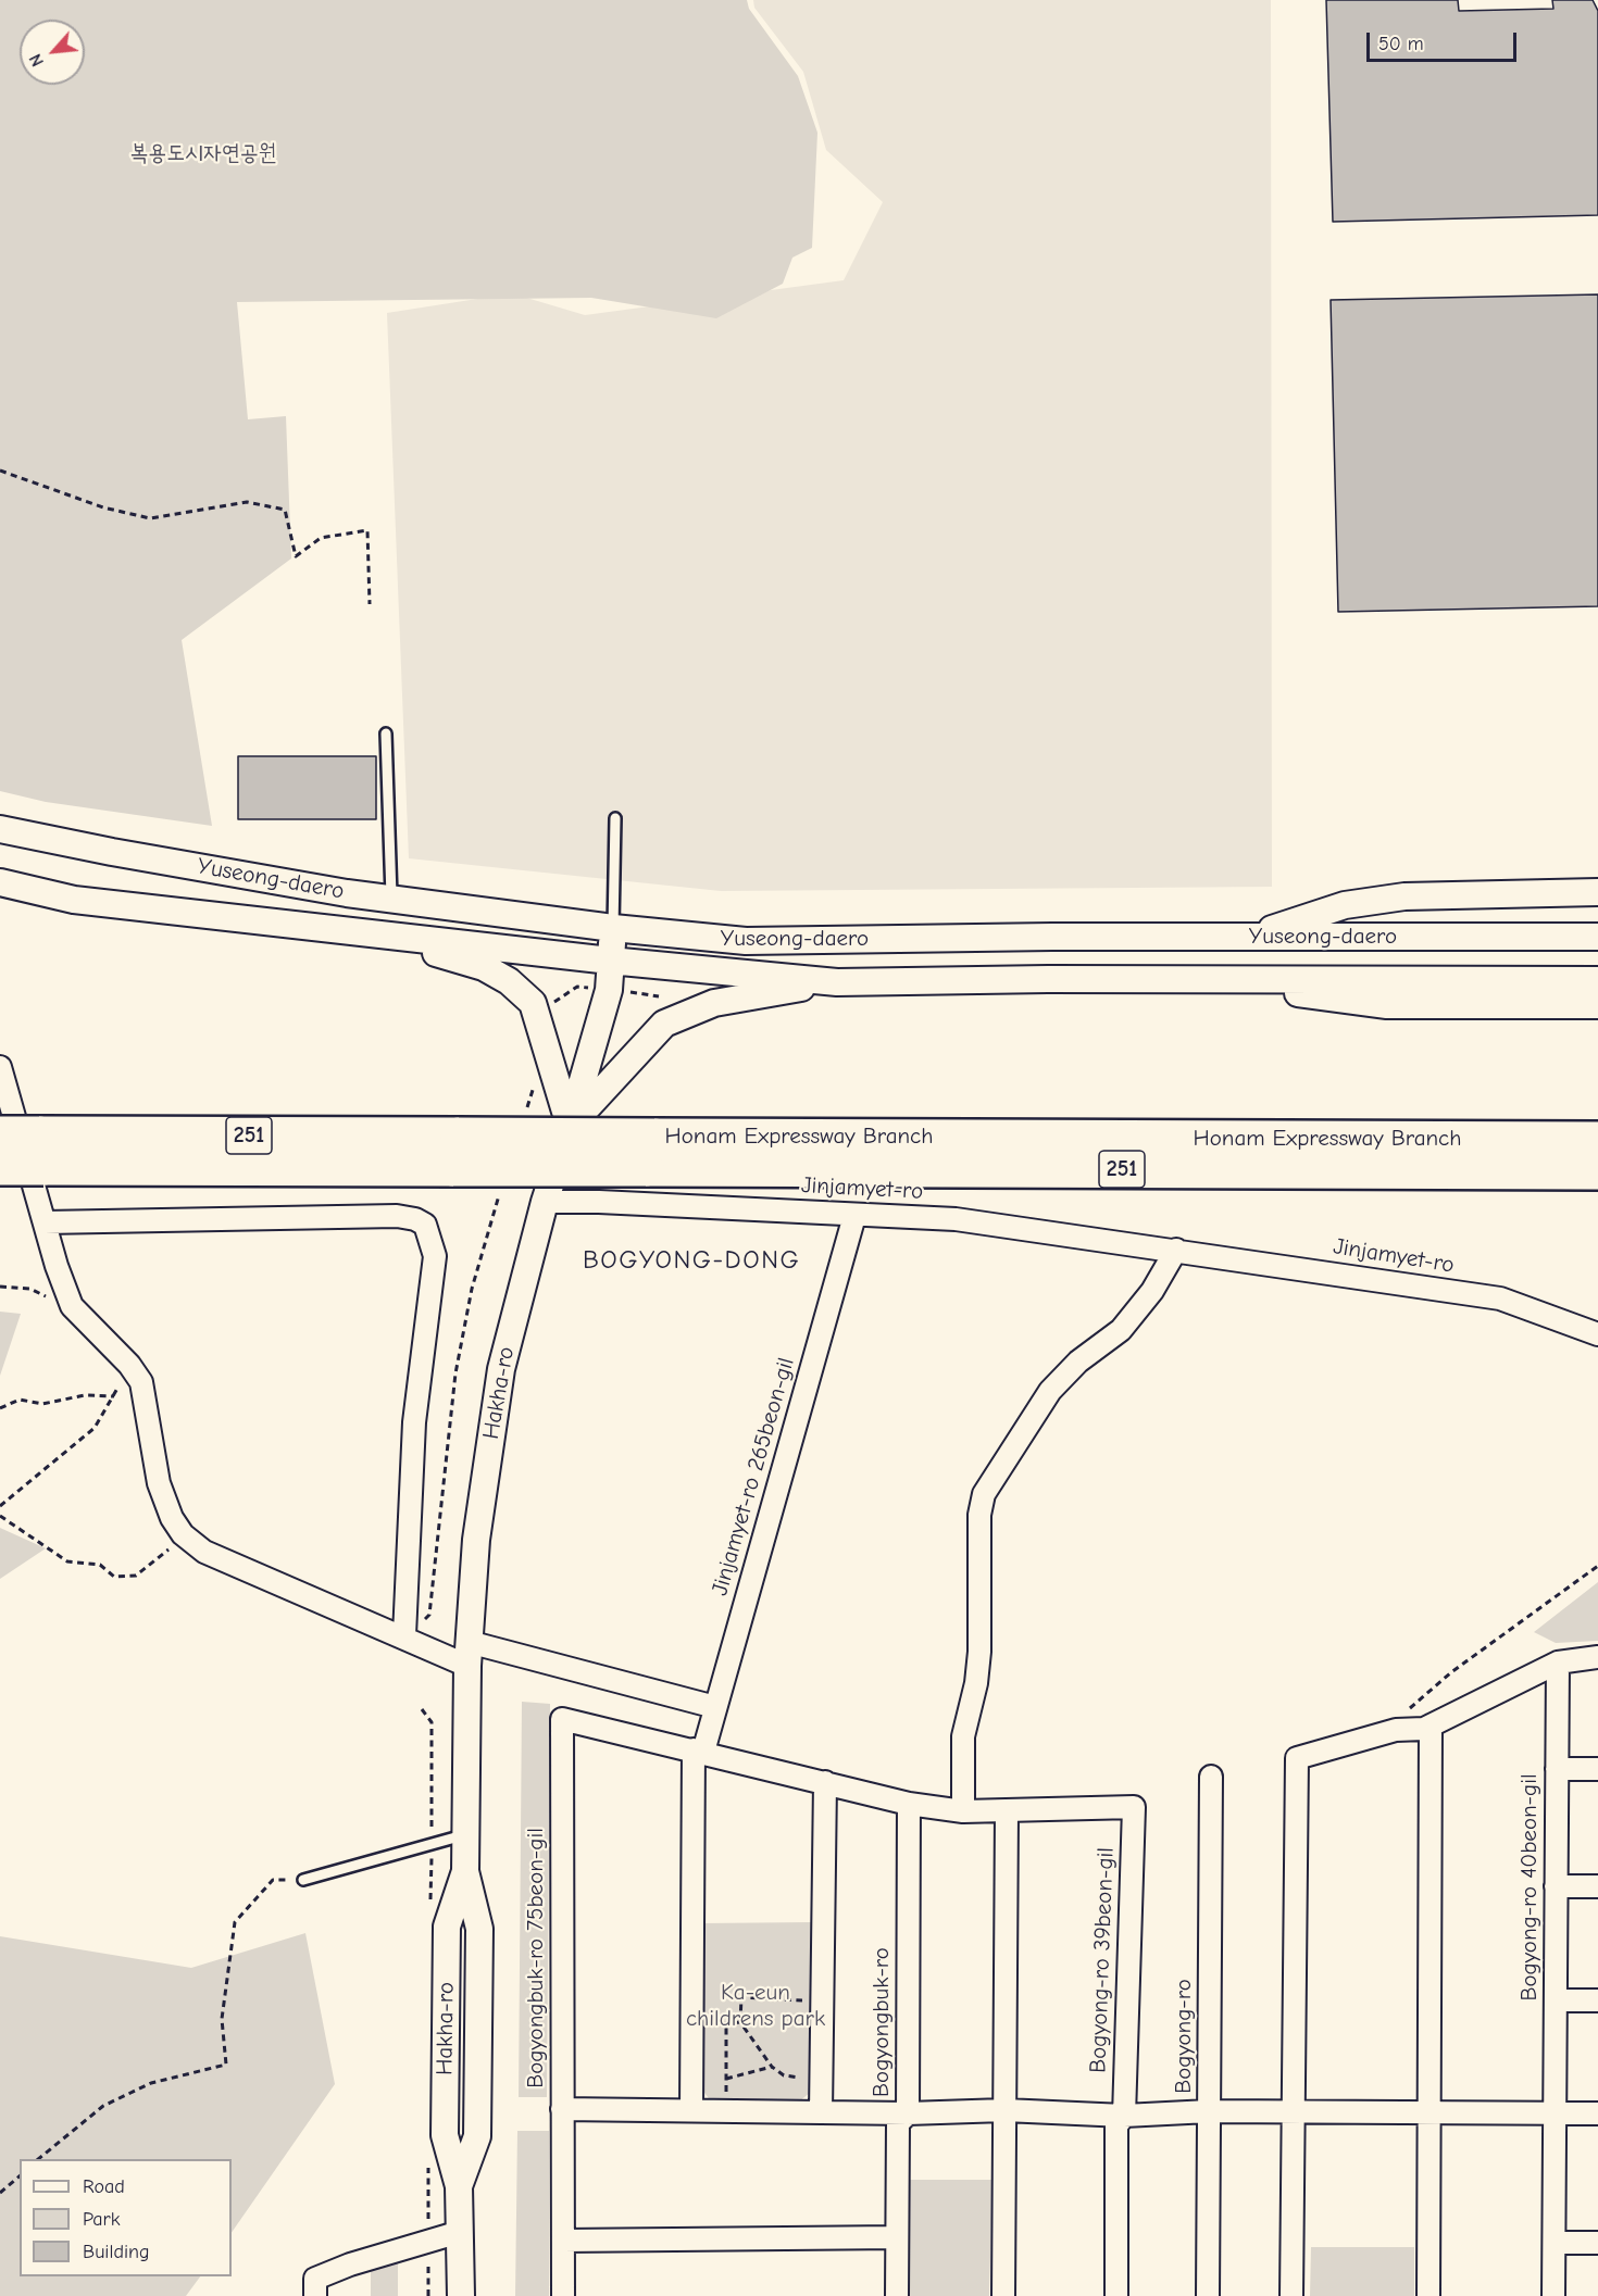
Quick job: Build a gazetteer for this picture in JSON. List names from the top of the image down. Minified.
{"streets":{"highway":["251","Honam Expressway Branch"],"street":["Yuseong-daero","Jinjamyet-ro","Hakha-ro","Jinjamyet-ro 265beon-gil","Bogyong-ro 40beon-gil","Bogyongbuk-ro 75beon-gil","Bogyong-ro 39beon-gil","Bogyongbuk-ro","Bogyong-ro"]},"crossings":[["Yuseong-daero","Hakha-ro"],["Jinjamyet-ro","Hakha-ro"],["Jinjamyet-ro","Jinjamyet-ro 265beon-gil"],["Jinjamyet-ro 265beon-gil","Bogyongbuk-ro 75beon-gil"],["Bogyongbuk-ro 75beon-gil","Bogyongbuk-ro"]],"districts":["BOGYONG-DONG"],"parks":["복용도시자연공원","Ka-eun childrens park"],"legend":["Road","Park","Building"],"scale_bar":"50 m","north":"bottom left"}
